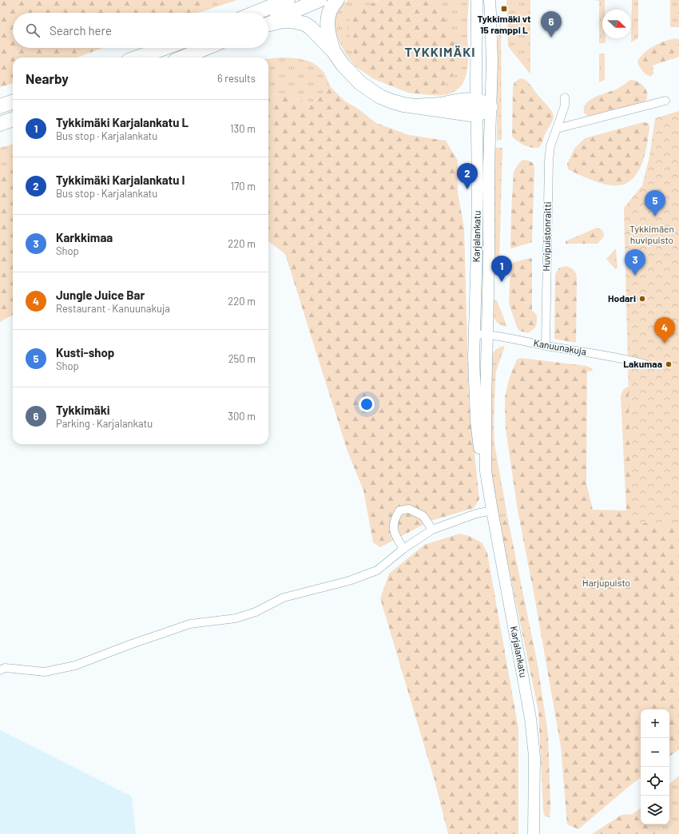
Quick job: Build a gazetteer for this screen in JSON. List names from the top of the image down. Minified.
{"streets":{"main road":["Karjalankatu"],"street":["Huvipuistonraitti","Kanuunakuja"]},"crossings":[["Karjalankatu","Kanuunakuja"],["Huvipuistonraitti","Kanuunakuja"]],"districts":["TYKKIMÄKI"],"parks":["Tykkimäen huvipuisto","Harjupuisto"],"places":{"transit":["Tykkimäki vt 15 ramppi L"],"other":["Hodari","Lakumaa"]},"north":"right","page":{"pins":["6","2","5","3","1","4"],"search":"Search here","heading":["Nearby","6 results"],"list":[{"mark":"1","name":"Tykkimäki Karjalankatu L","note":"Bus stop · Karjalankatu","value":"130 m"},{"mark":"2","name":"Tykkimäki Karjalankatu I","note":"Bus stop · Karjalankatu","value":"170 m"},{"mark":"3","name":"Karkkimaa","note":"Shop","value":"220 m"},{"mark":"4","name":"Jungle Juice Bar","note":"Restaurant · Kanuunakuja","value":"220 m"},{"mark":"5","name":"Kusti-shop","note":"Shop","value":"250 m"},{"mark":"6","name":"Tykkimäki","note":"Parking · Karjalankatu","value":"300 m"}],"map_buttons":["+","−"]}}
